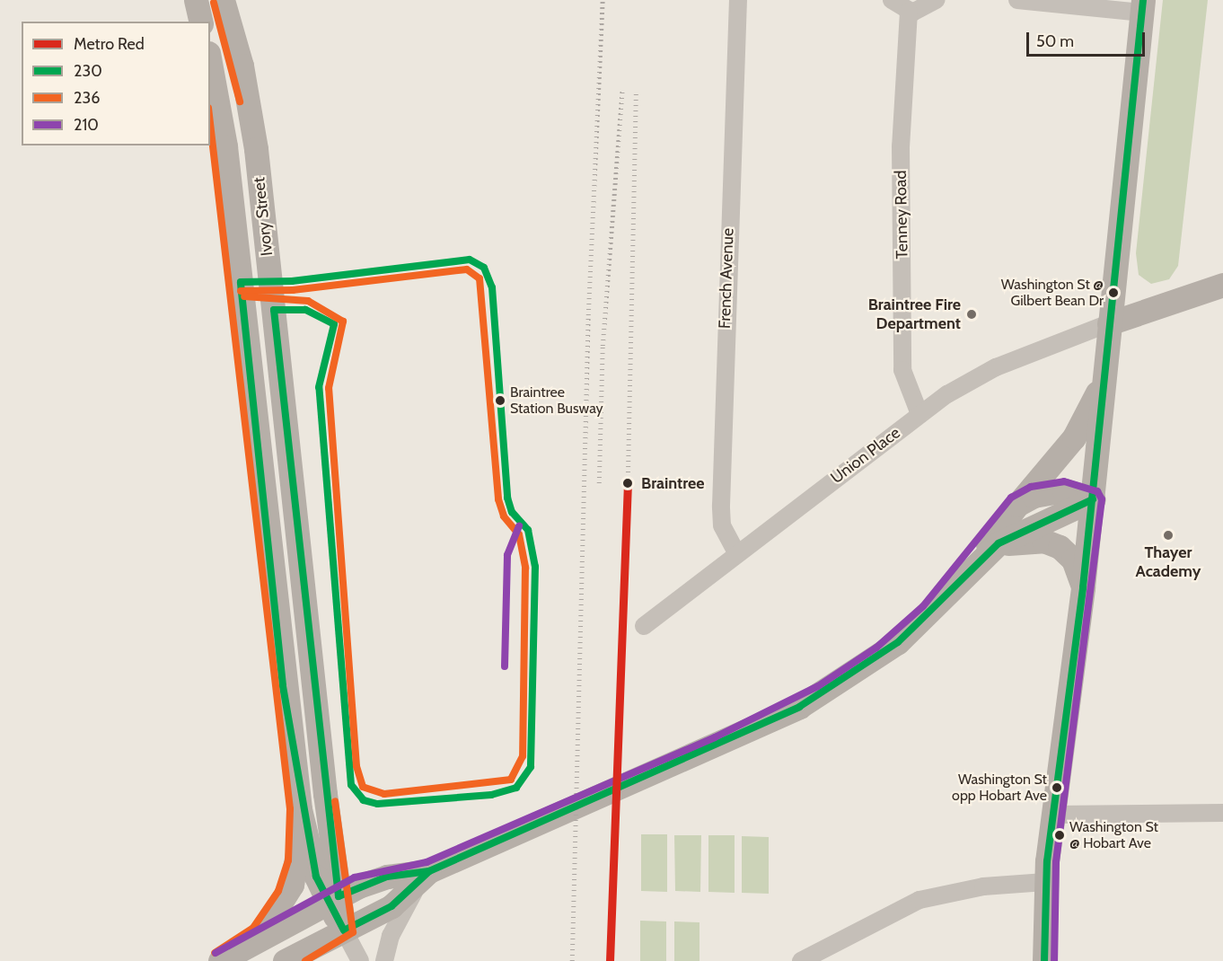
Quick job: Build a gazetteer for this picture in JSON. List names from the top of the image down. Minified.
{"streets":{"main road":["Ivory Street"],"street":["Tenney Road","French Avenue","Union Place"]},"crossings":[["Tenney Road","Union Place"],["French Avenue","Union Place"]],"places":["Washington St @ Gilbert Bean Dr","Braintree Fire Department","Braintree Station Busway","Braintree","Thayer Academy","Washington St opp Hobart Ave","Washington St @ Hobart Ave"],"lines":["transit line 230","transit line 236","transit line 210","metro line Red"],"legend":["Metro Red","230","236","210"],"scale_bar":"50 m"}
